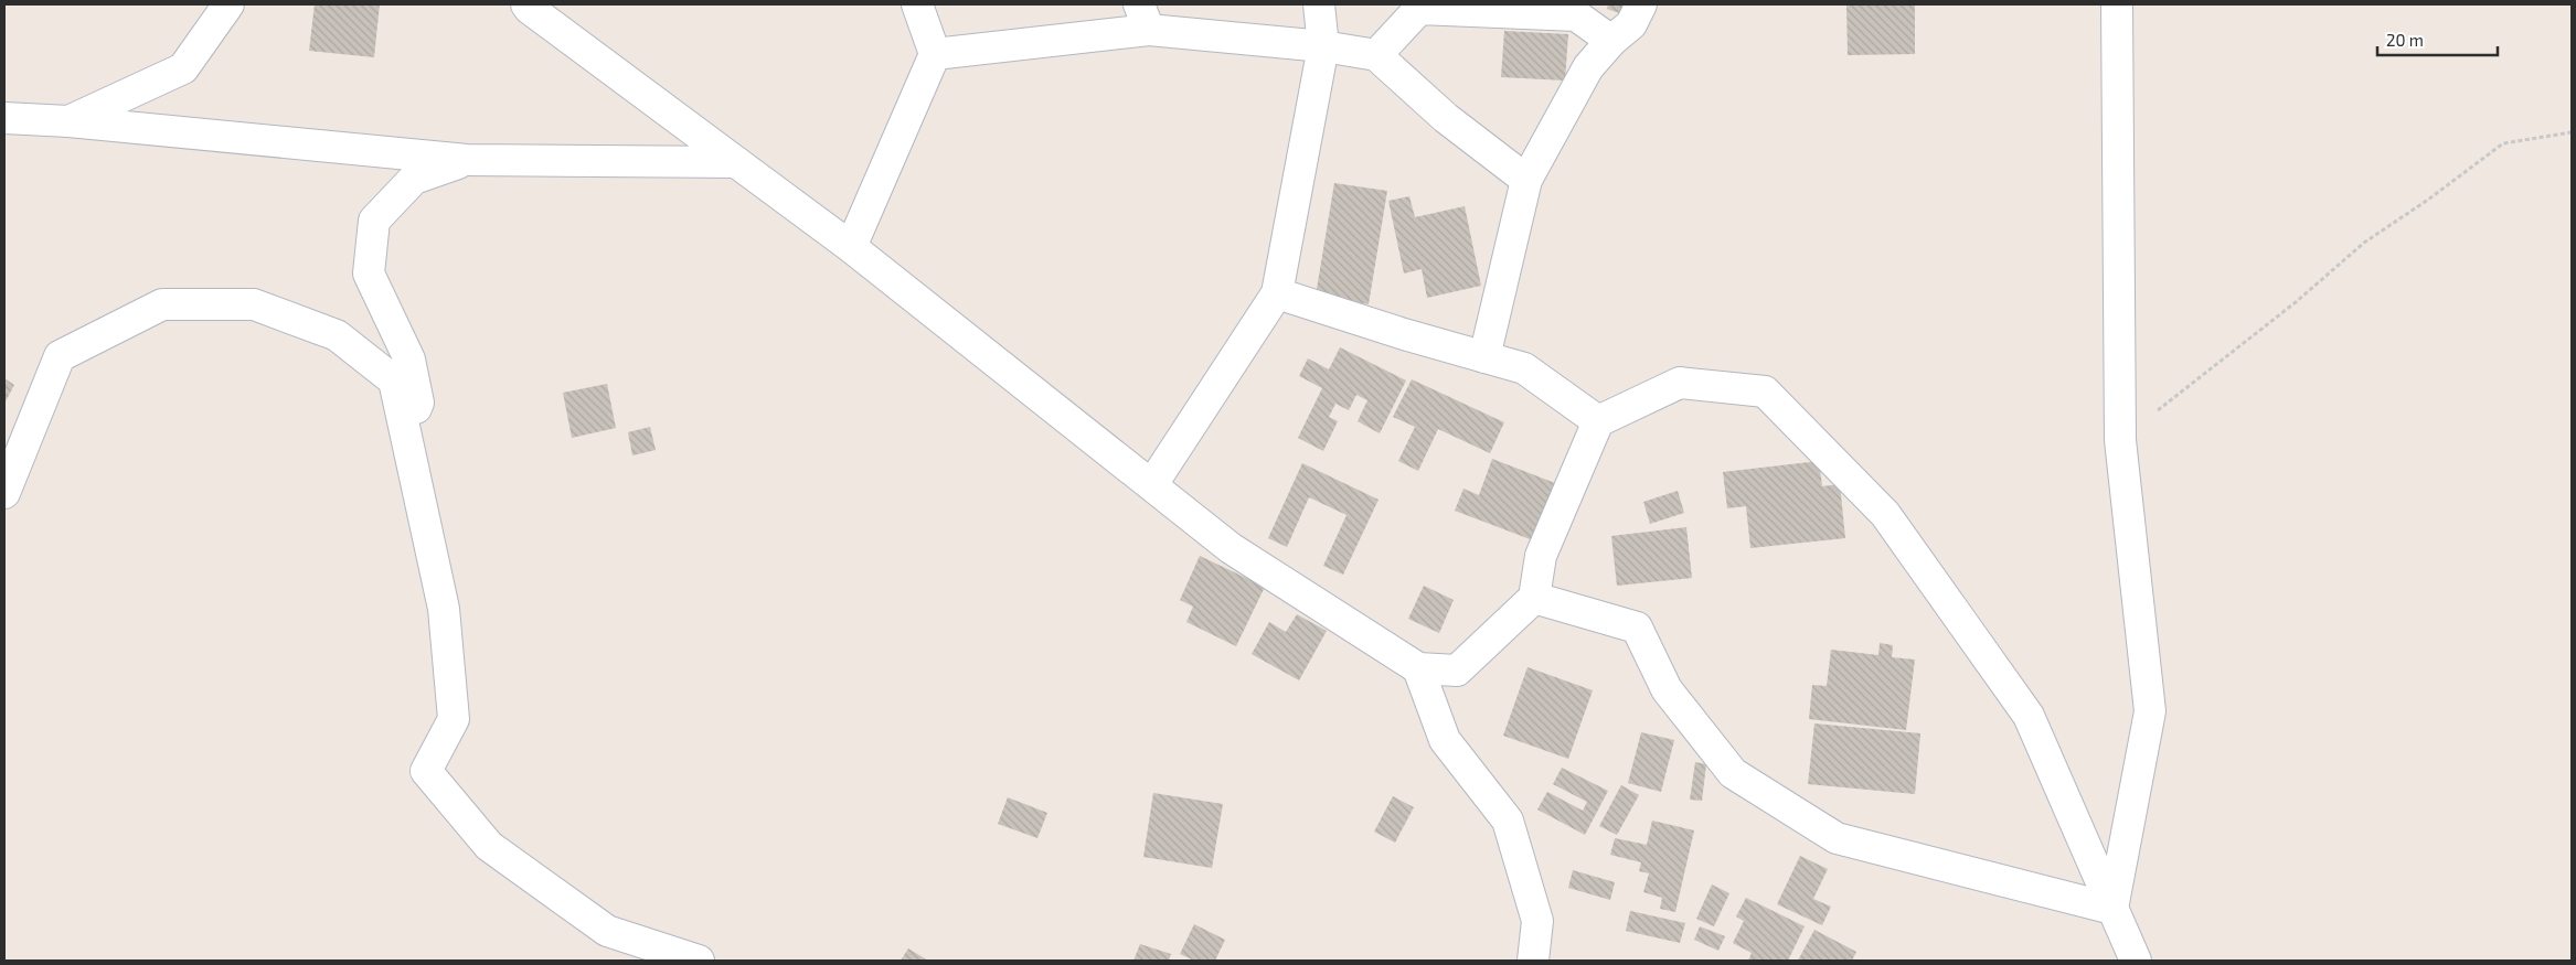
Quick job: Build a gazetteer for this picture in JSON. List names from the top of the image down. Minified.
{"scale_bar":"20 m"}
